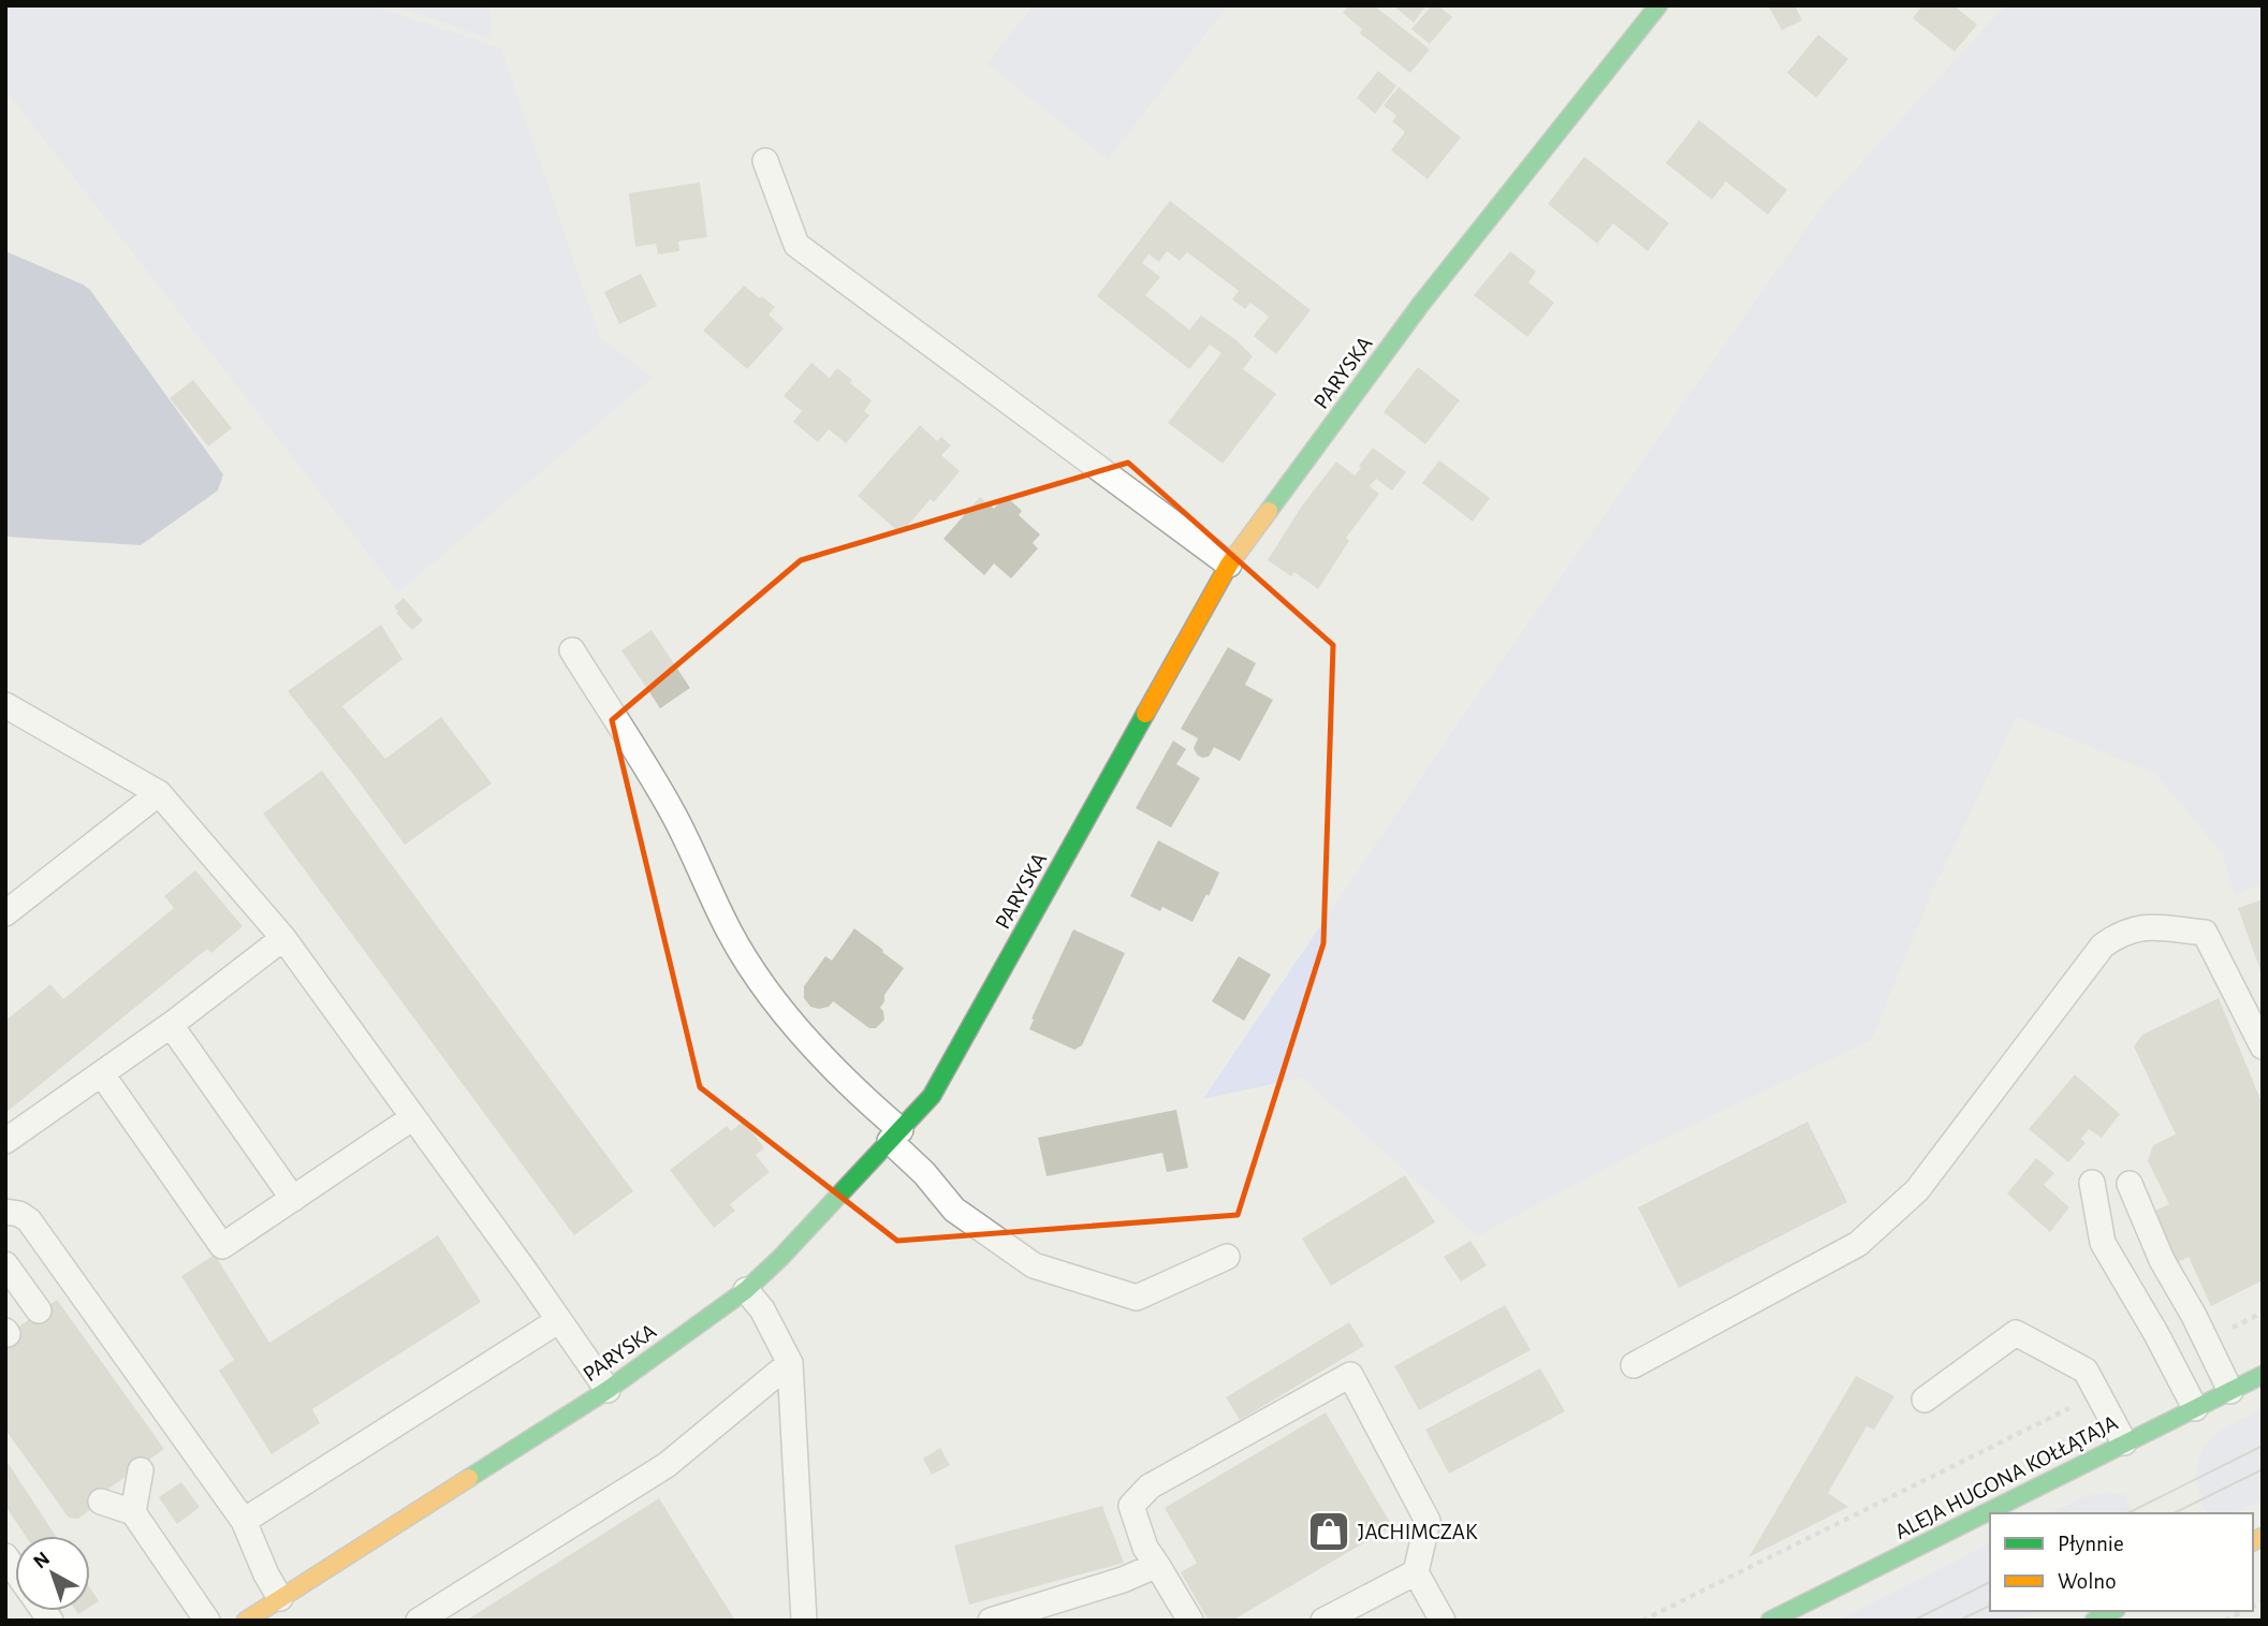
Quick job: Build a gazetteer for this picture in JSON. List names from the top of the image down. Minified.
{"streets":{"street":["PARYSKA","ALEJA HUGONA KOŁŁĄTAJA"]},"places":{"shop":["JACHIMCZAK"]},"legend":["Płynnie","Wolno"],"north":"top left"}
